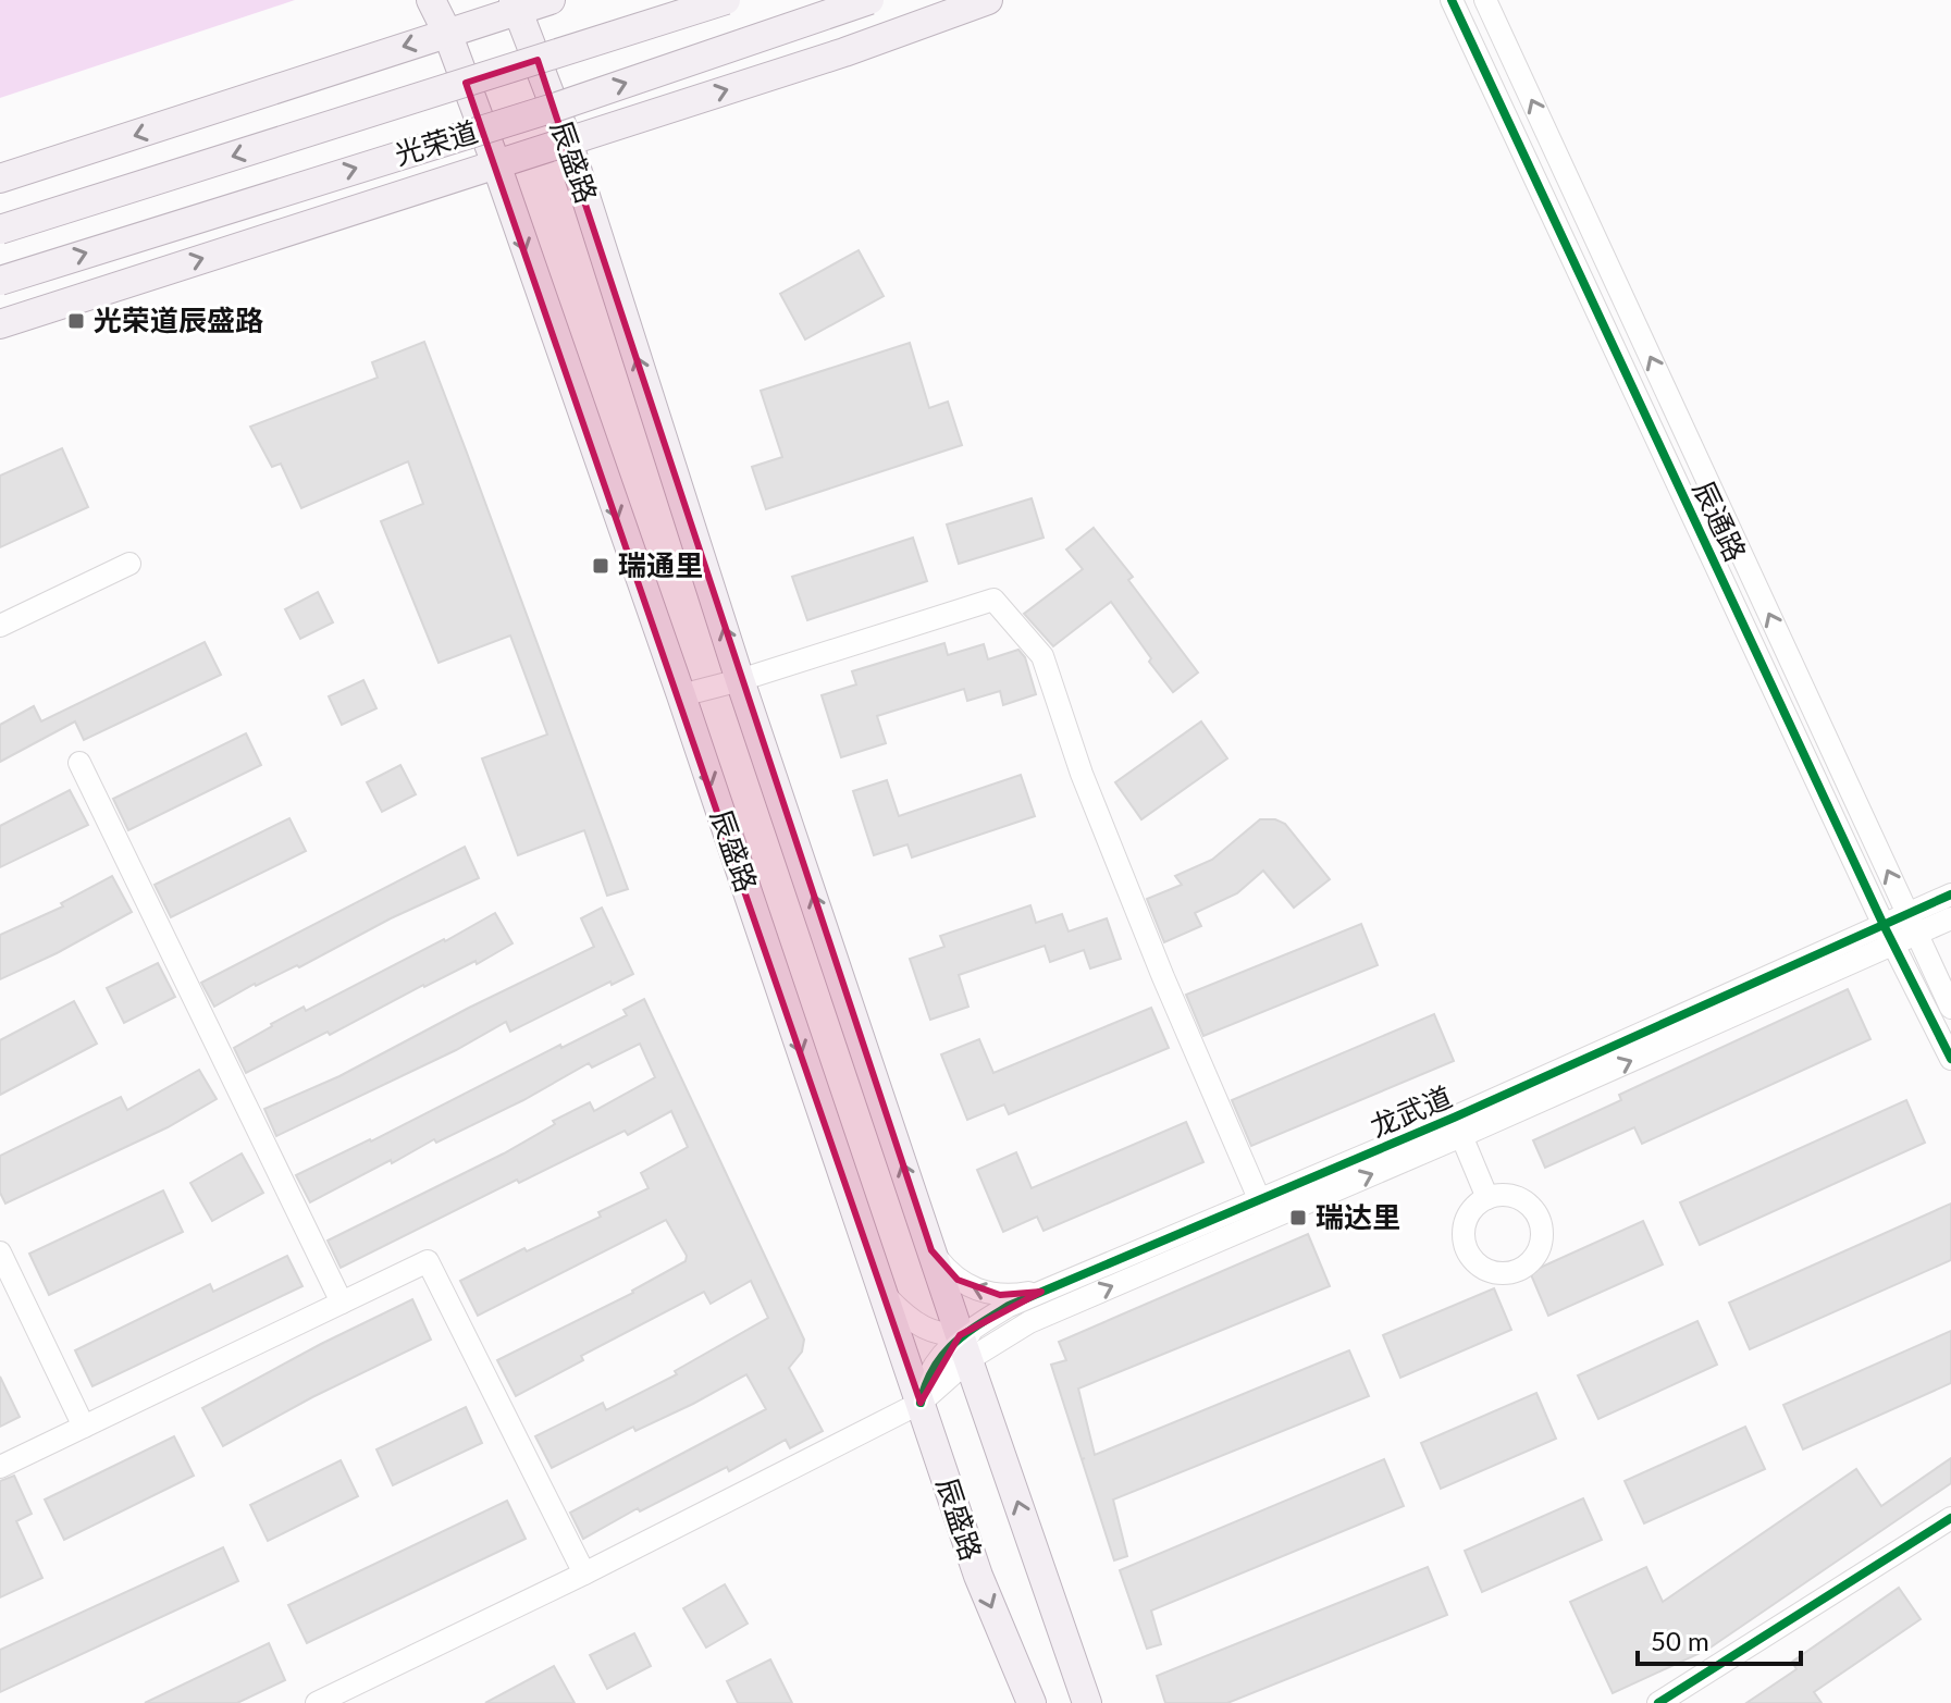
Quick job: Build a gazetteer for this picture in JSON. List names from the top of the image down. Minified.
{"streets":{"main road":["光荣道","辰盛路"],"street":["辰通路","龙武道"]},"crossings":[["辰盛路","龙武道"],["辰通路","龙武道"]],"places":{"transit":["光荣道辰盛路","瑞通里","瑞达里"]},"scale_bar":"50 m"}
